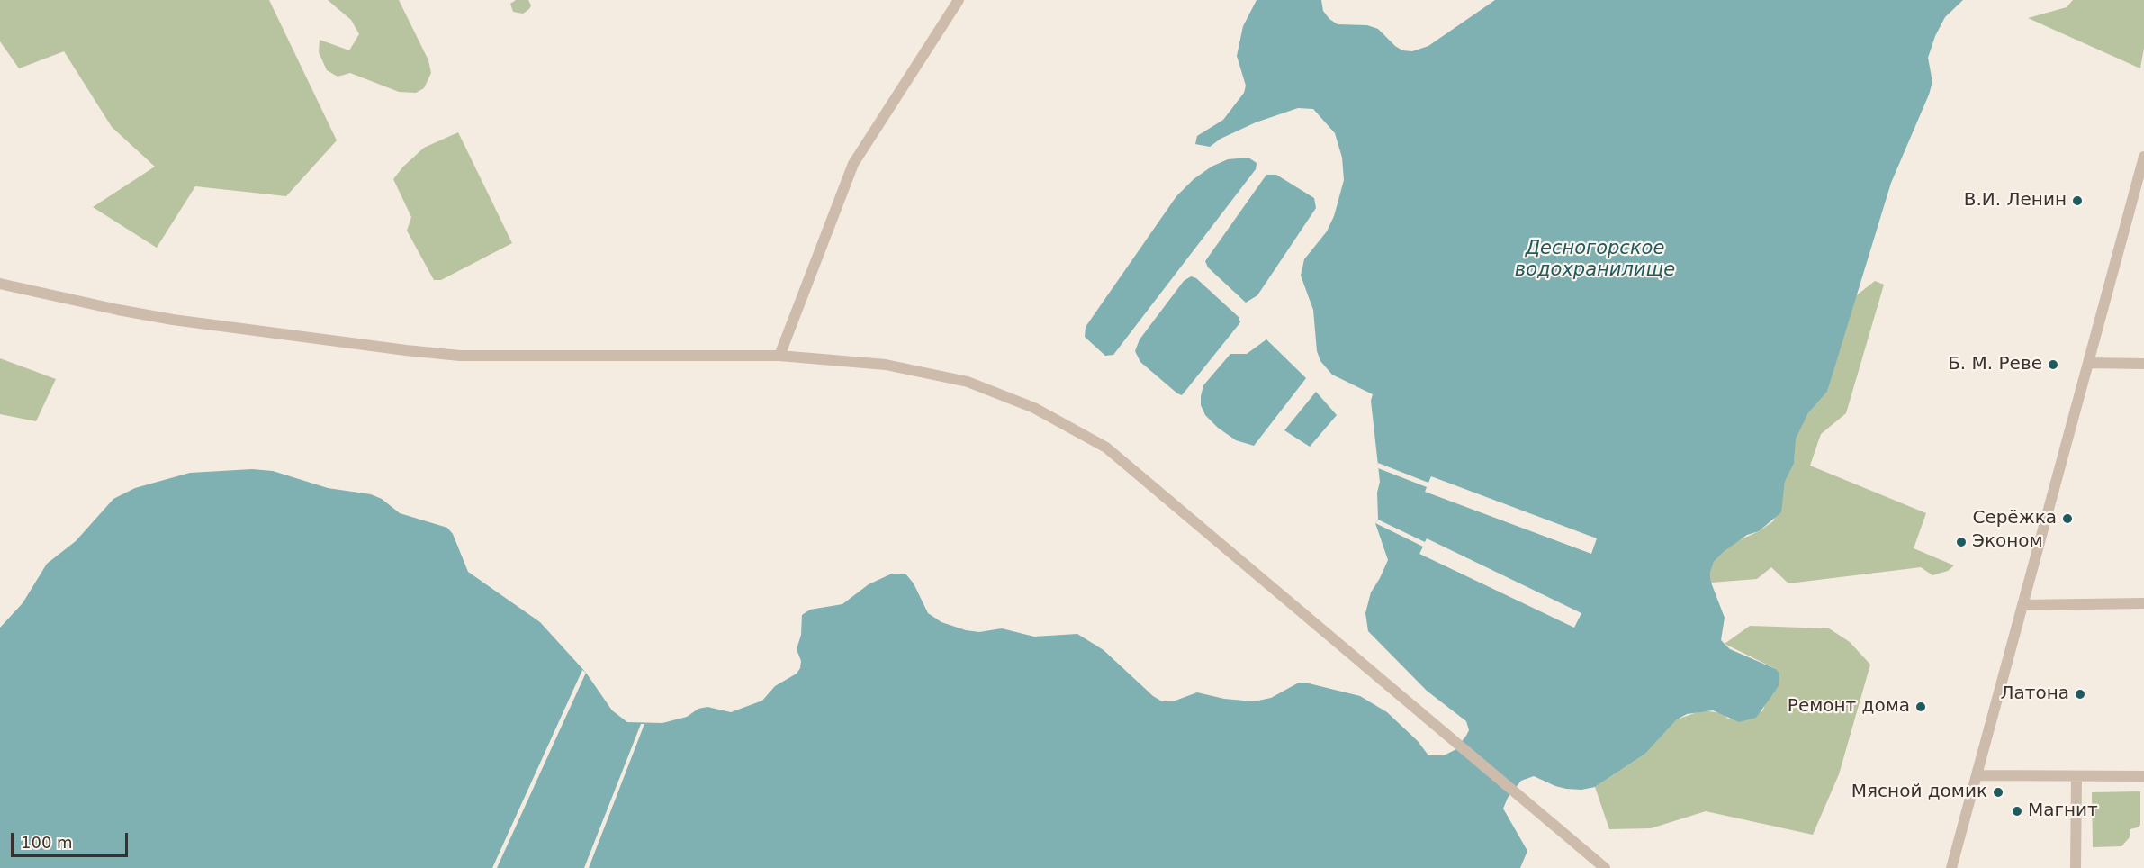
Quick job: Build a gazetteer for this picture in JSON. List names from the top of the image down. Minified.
{"water":["Десногорское водохранилище"],"places":["В.И. Ленин","Б. М. Реве","Серёжка","Эконом","Латона","Ремонт дома","Мясной домик","Магнит"],"scale_bar":"100 m"}
